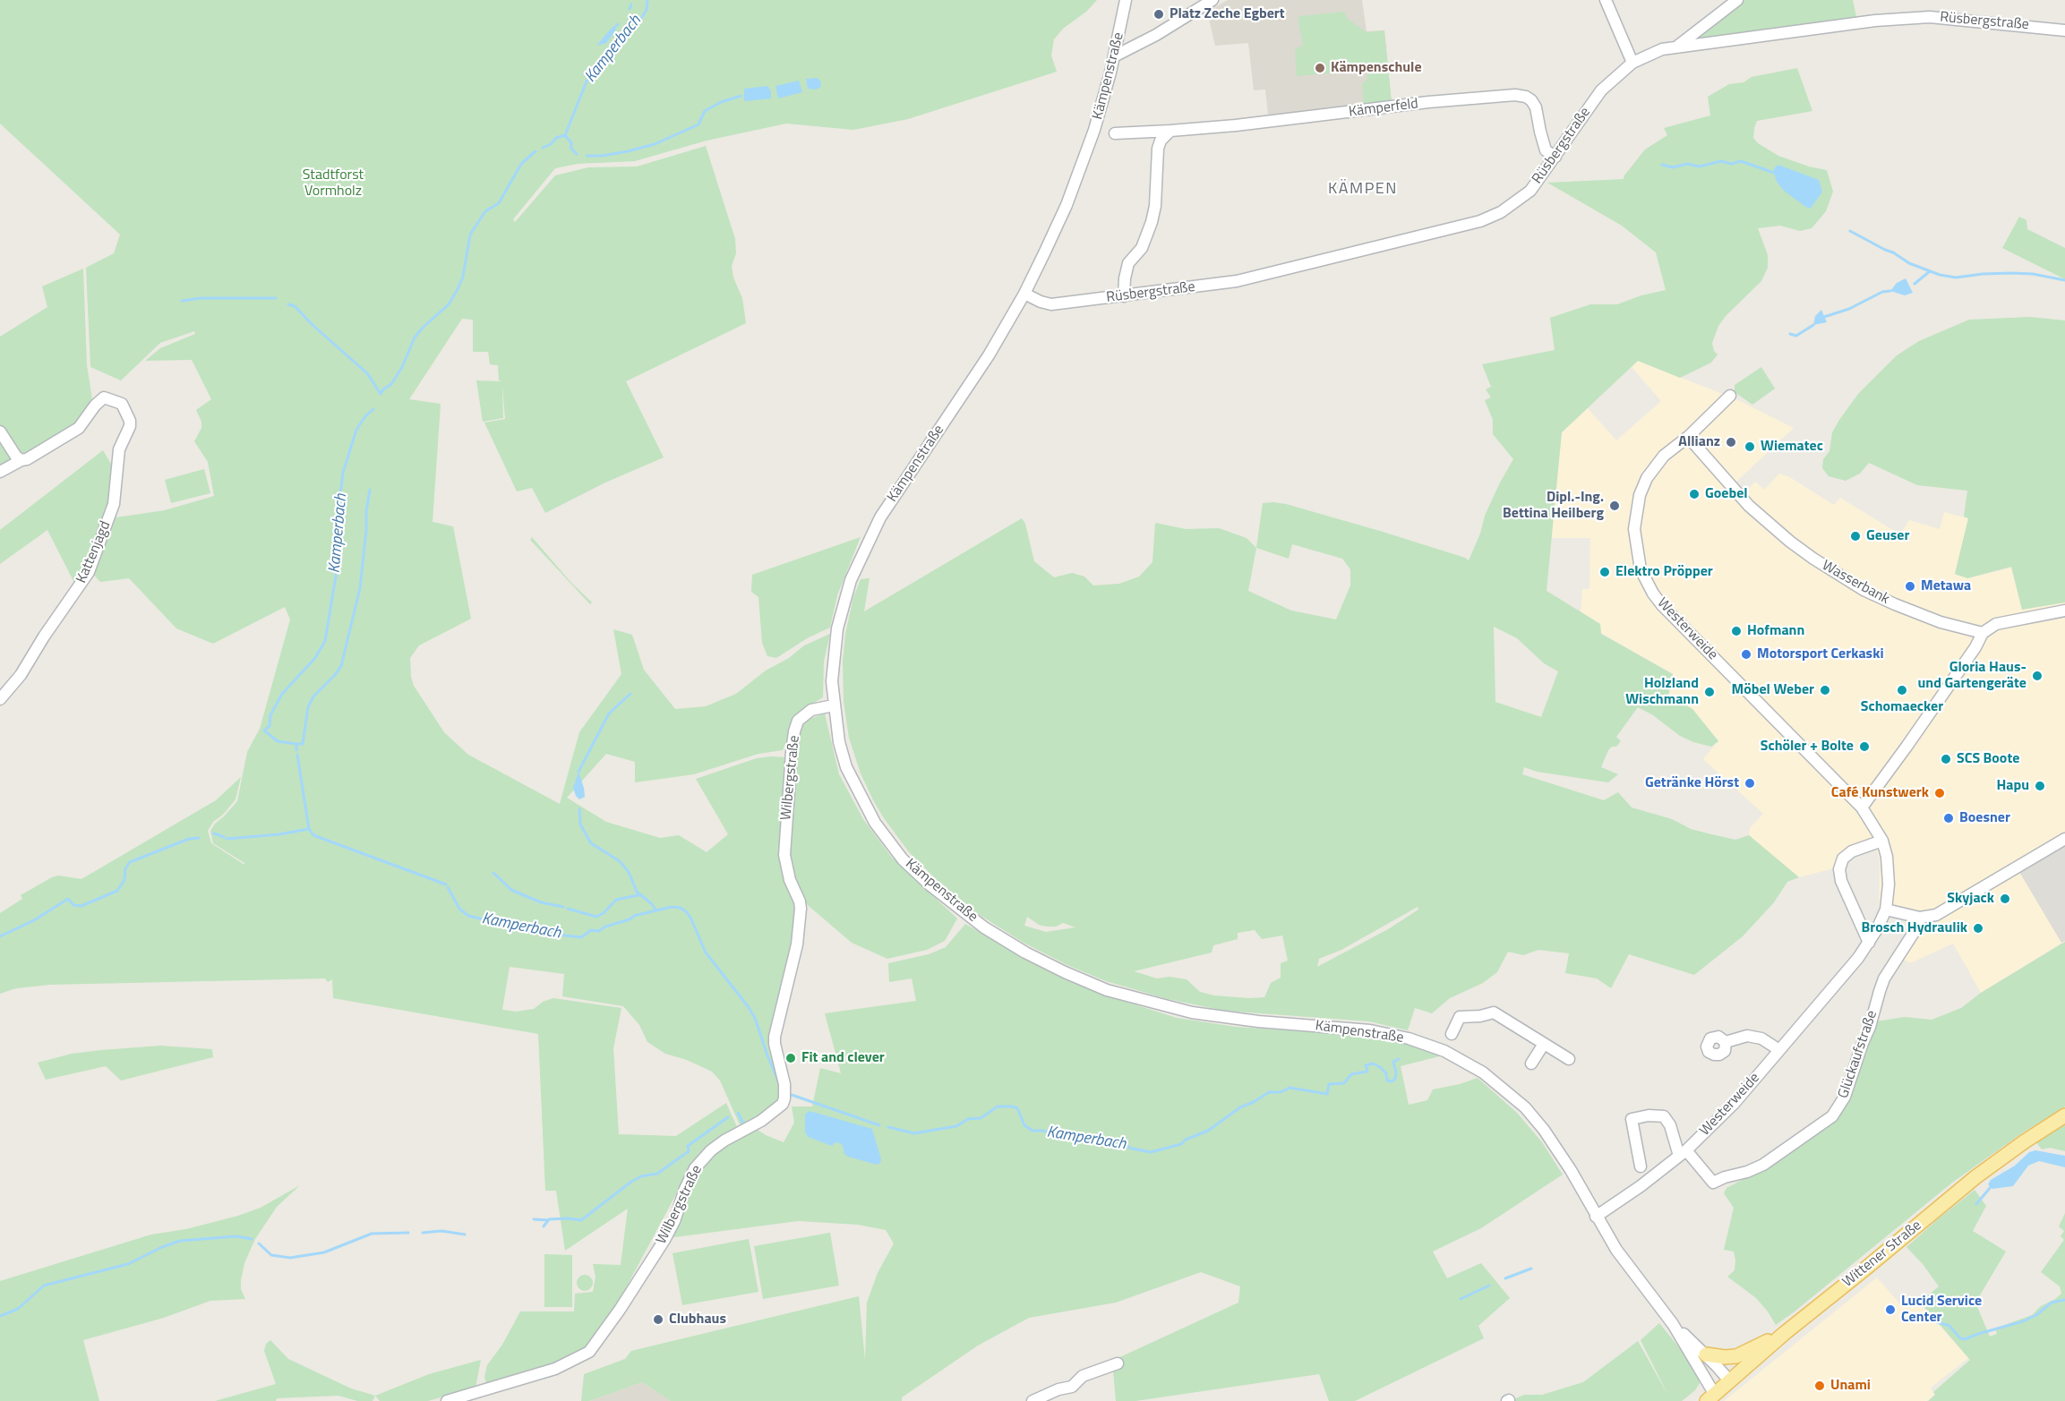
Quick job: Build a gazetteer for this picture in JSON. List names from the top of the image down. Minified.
{"streets":{"main road":["Wittener Straße"],"street":["Rüsbergstraße","Kämpenstraße","Kämperfeld","Kattenjagd","Wasserbank","Westerweide","Wilbergstraße","Glückaufstraße"]},"crossings":[["Rüsbergstraße","Kämpenstraße"],["Rüsbergstraße","Kämperfeld"],["Kämpenstraße","Westerweide"],["Kämpenstraße","Wilbergstraße"],["Kämpenstraße","Wittener Straße"],["Wasserbank","Westerweide"],["Westerweide","Glückaufstraße"]],"districts":["KÄMPEN"],"water":["Kamperbach"],"parks":["Stadtforst Vormholz"],"places":["Platz Zeche Egbert","Kämpenschule","Allianz","Wiematec","Goebel","Dipl.-Ing. Bettina Heilberg","Geuser","Elektro Pröpper","Metawa","Hofmann","Motorsport Cerkaski","Gloria Haus- und Gartengeräte","Möbel Weber","Schomaecker","Holzland Wischmann","Schöler + Bolte","SCS Boote","Getränke Hörst","Hapu","Café Kunstwerk","Boesner","Skyjack","Brosch Hydraulik","Fit and clever","Lucid Service Center","Clubhaus","Unami"]}
